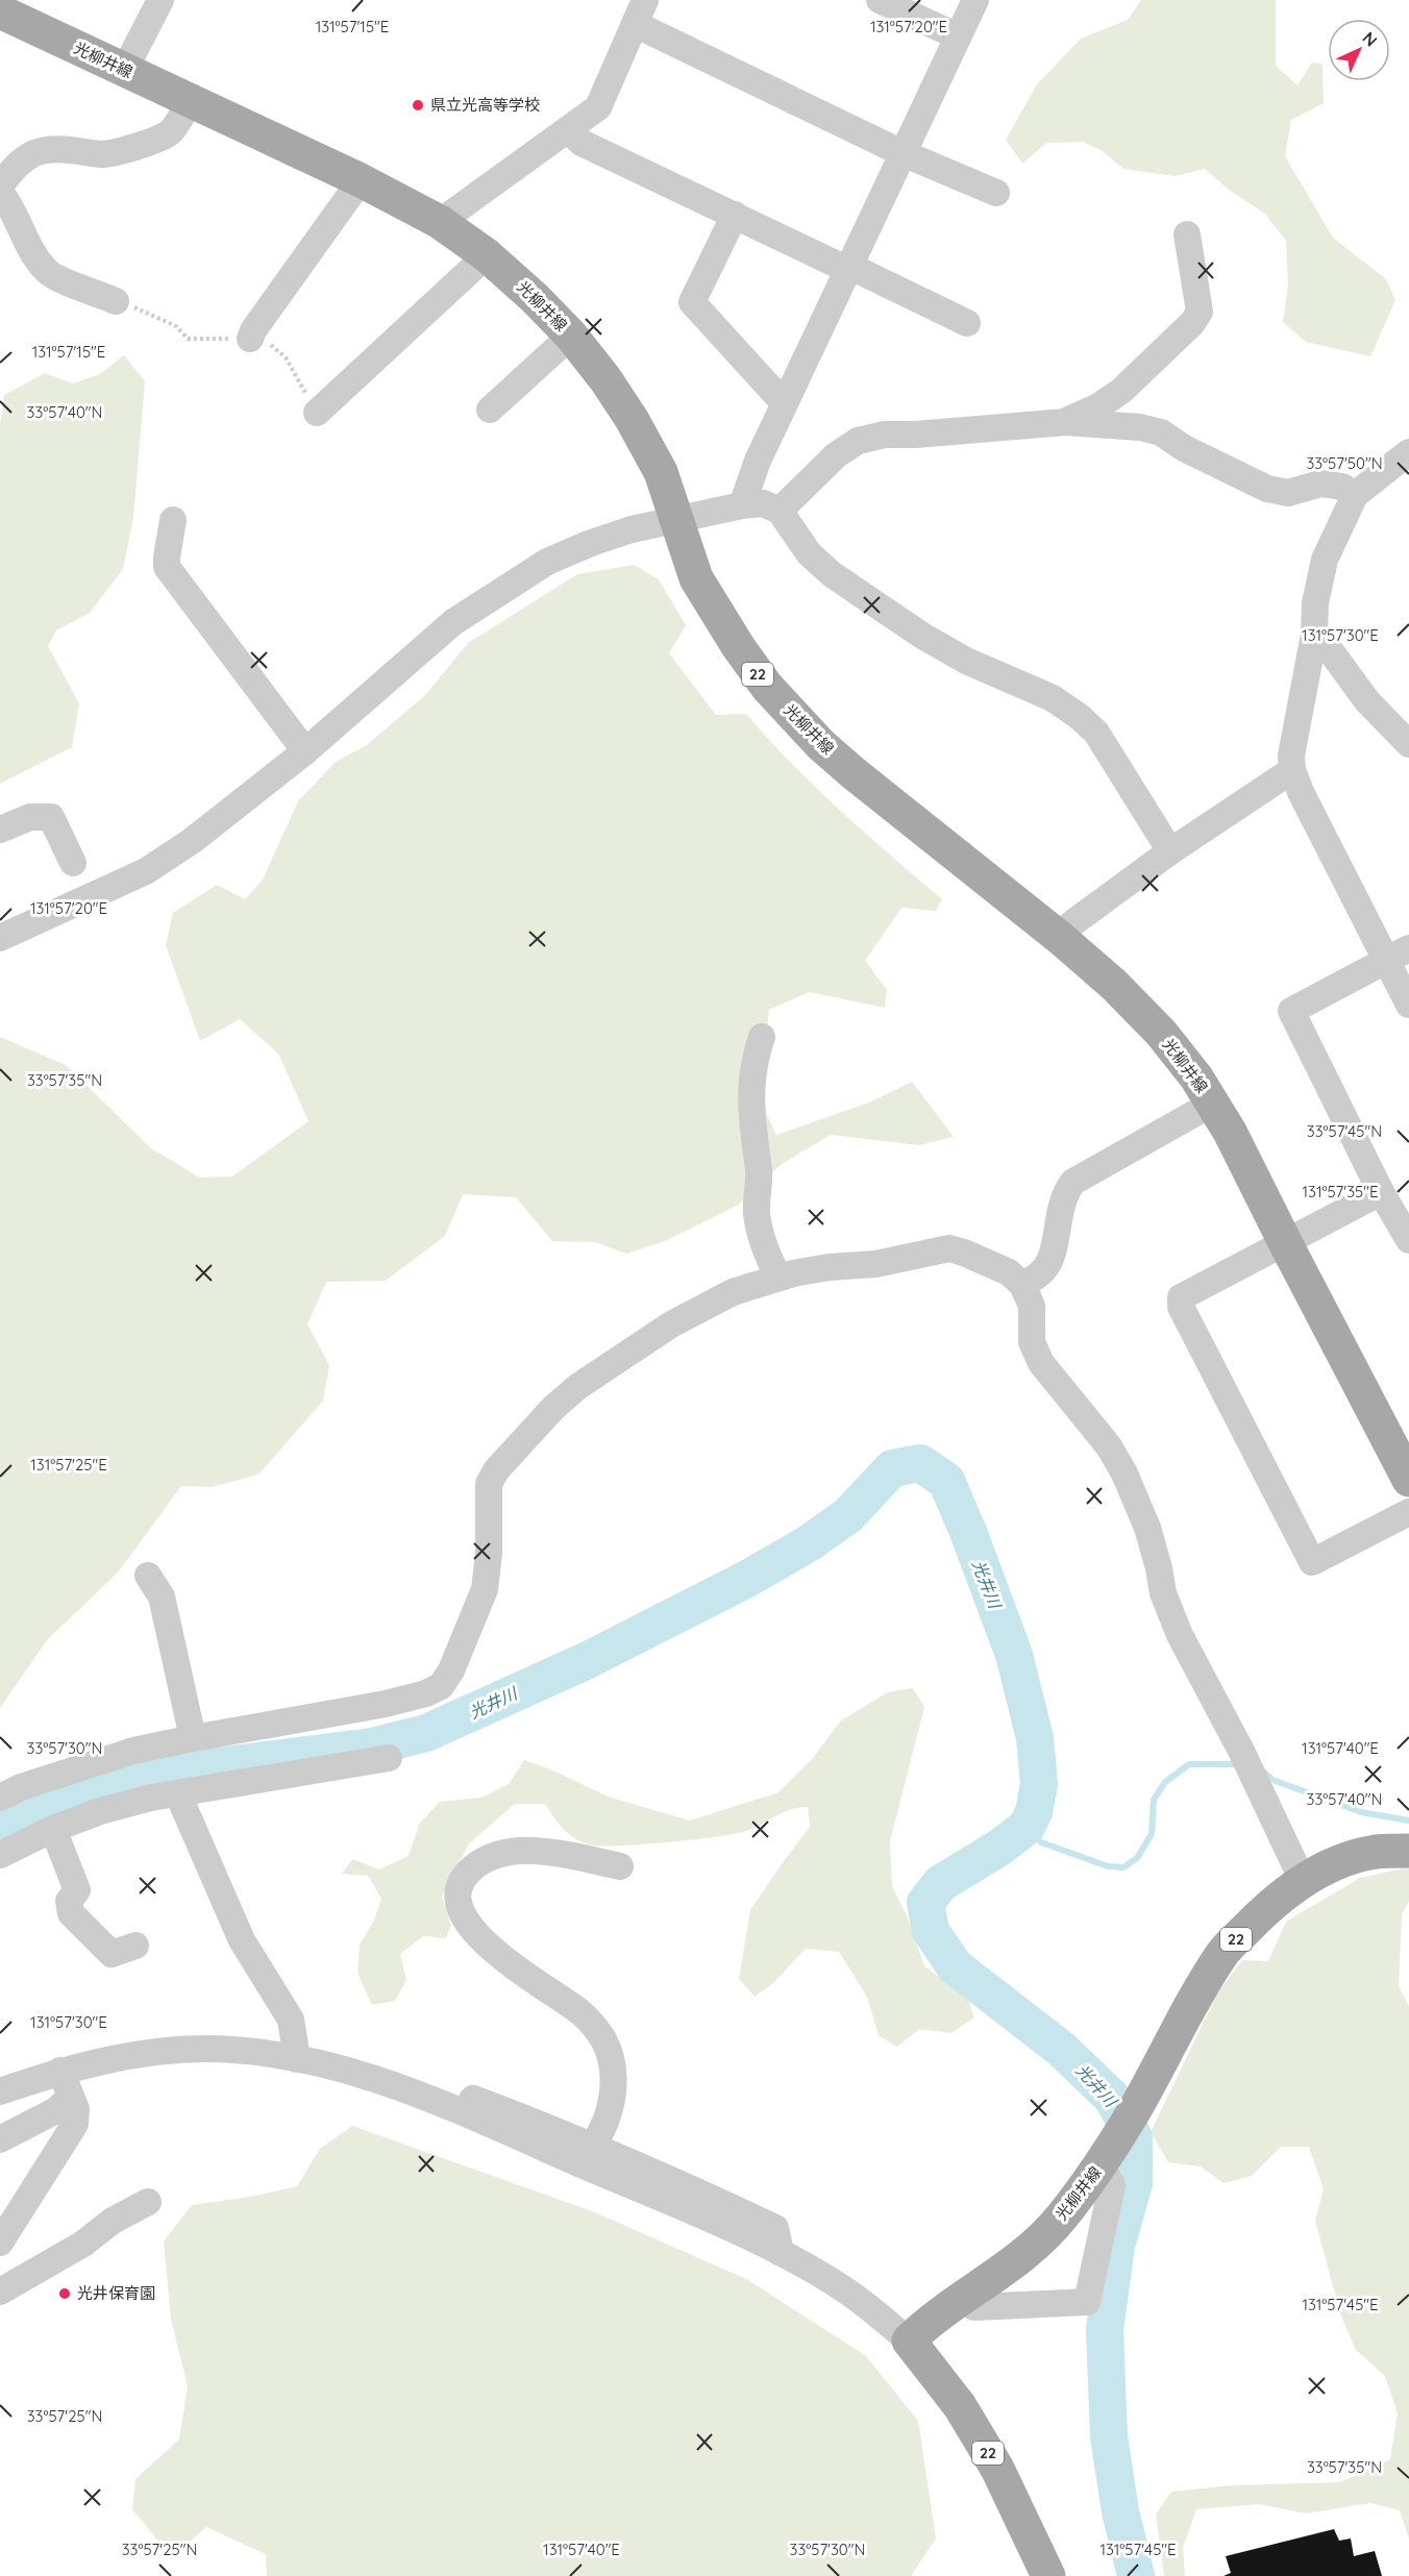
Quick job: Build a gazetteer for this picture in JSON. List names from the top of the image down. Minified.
{"streets":{"main road":["光柳井線","22"]},"crossings":[["光柳井線","22"]],"water":["光井川"],"places":["県立光高等学校","光井保育園"],"north":"top right","coordinates":["131°57'15\"E","131°57'20\"E","33°57'40\"N","33°57'50\"N","131°57'30\"E","33°57'35\"N","33°57'45\"N","131°57'35\"E","131°57'25\"E","33°57'30\"N","131°57'40\"E","131°57'45\"E","33°57'25\"N"]}
